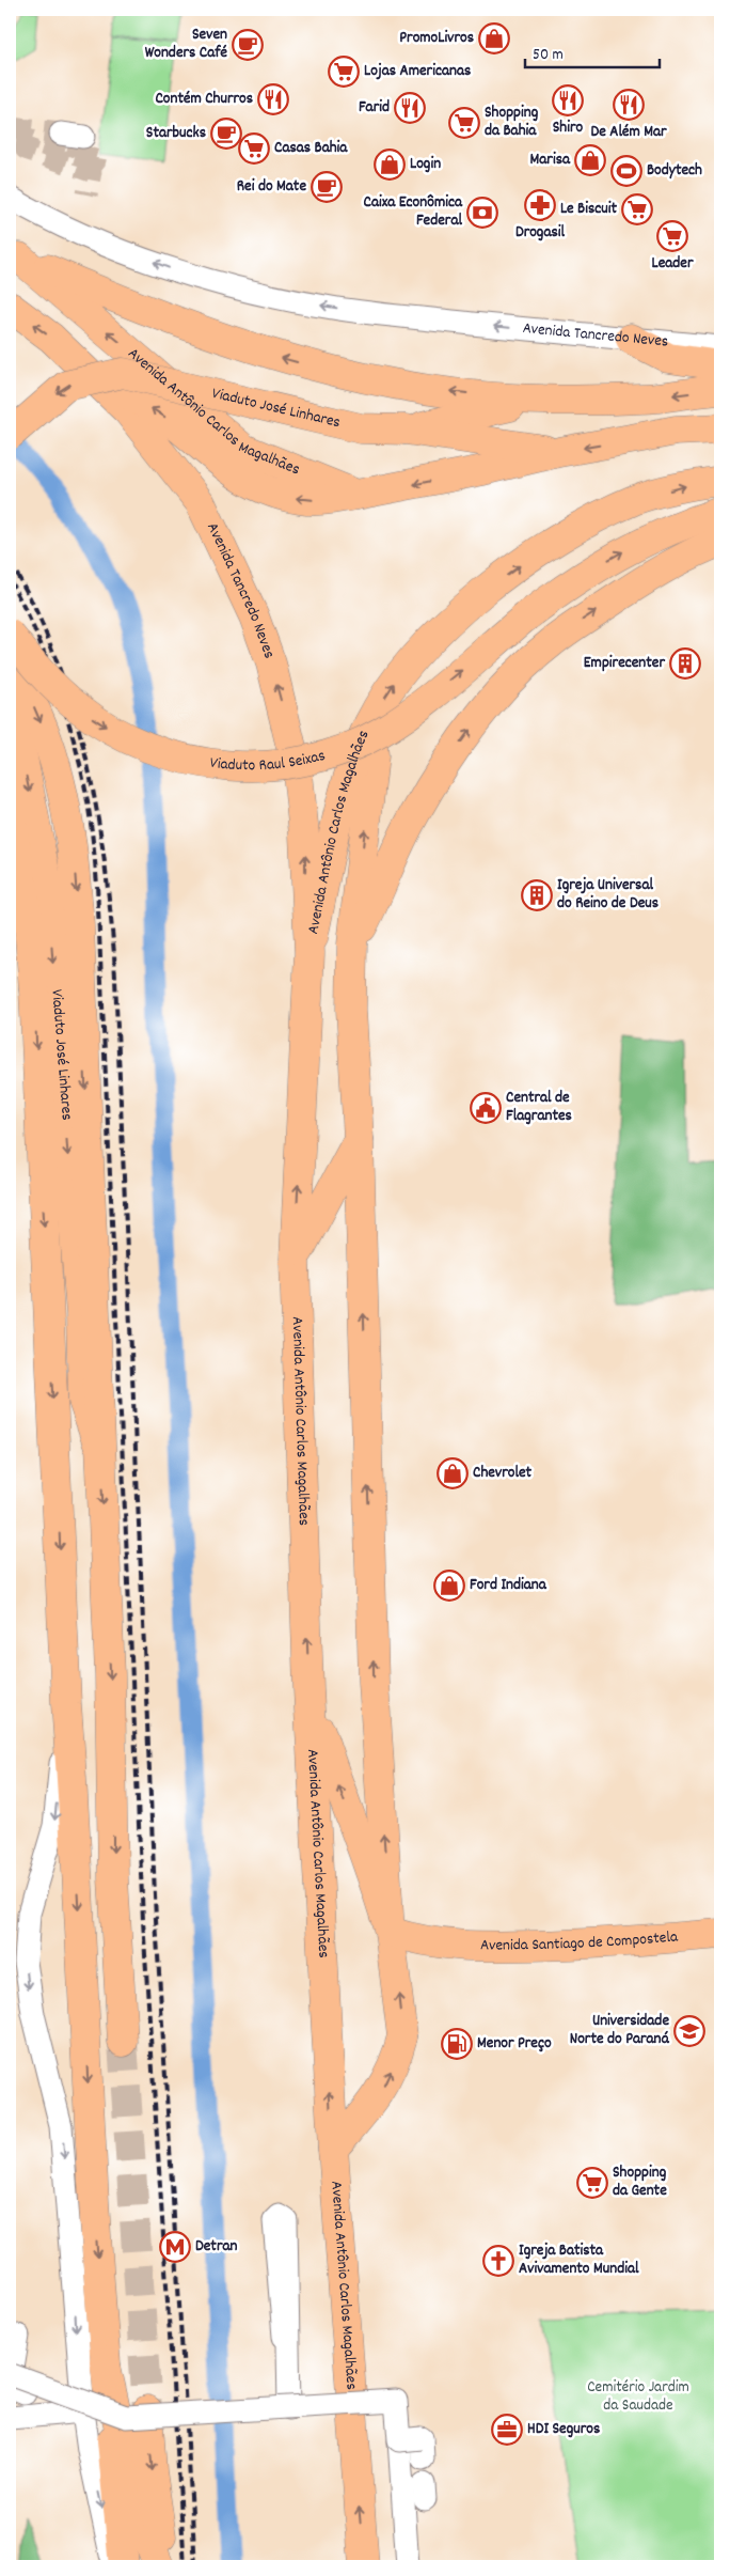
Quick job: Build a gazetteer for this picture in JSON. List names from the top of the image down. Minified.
{"streets":{"main road":["Avenida Tancredo Neves","Viaduto José Linhares","Avenida Antônio Carlos Magalhães","Viaduto Raul Seixas","Avenida Santiago de Compostela"]},"crossings":[["Avenida Tancredo Neves","Avenida Antônio Carlos Magalhães"]],"one_way":["Avenida Tancredo Neves"],"parks":["Cemitério Jardim da Saudade"],"places":{"shop":["PromoLivros","Marisa","Login","Chevrolet","Ford Indiana"],"cafe":["Seven Wonders Café","Starbucks","Rei do Mate"],"supermarket":["Lojas Americanas","Shopping da Bahia","Casas Bahia","Le Biscuit","Leader","Shopping da Gente"],"restaurant":["Contém Churros","Shiro","De Além Mar","Farid"],"sports":["Bodytech"],"pharmacy":["Drogasil"],"bank":["Caixa Econômica Federal"],"building":["Empirecenter","Igreja Universal do Reino de Deus"],"public building":["Central de Flagrantes"],"school or university":["Universidade Norte do Paraná"],"fuel station":["Menor Preço"],"metro station":["Detran"],"church":["Igreja Batista Avivamento Mundial"],"office":["HDI Seguros"]},"scale_bar":"50 m"}
